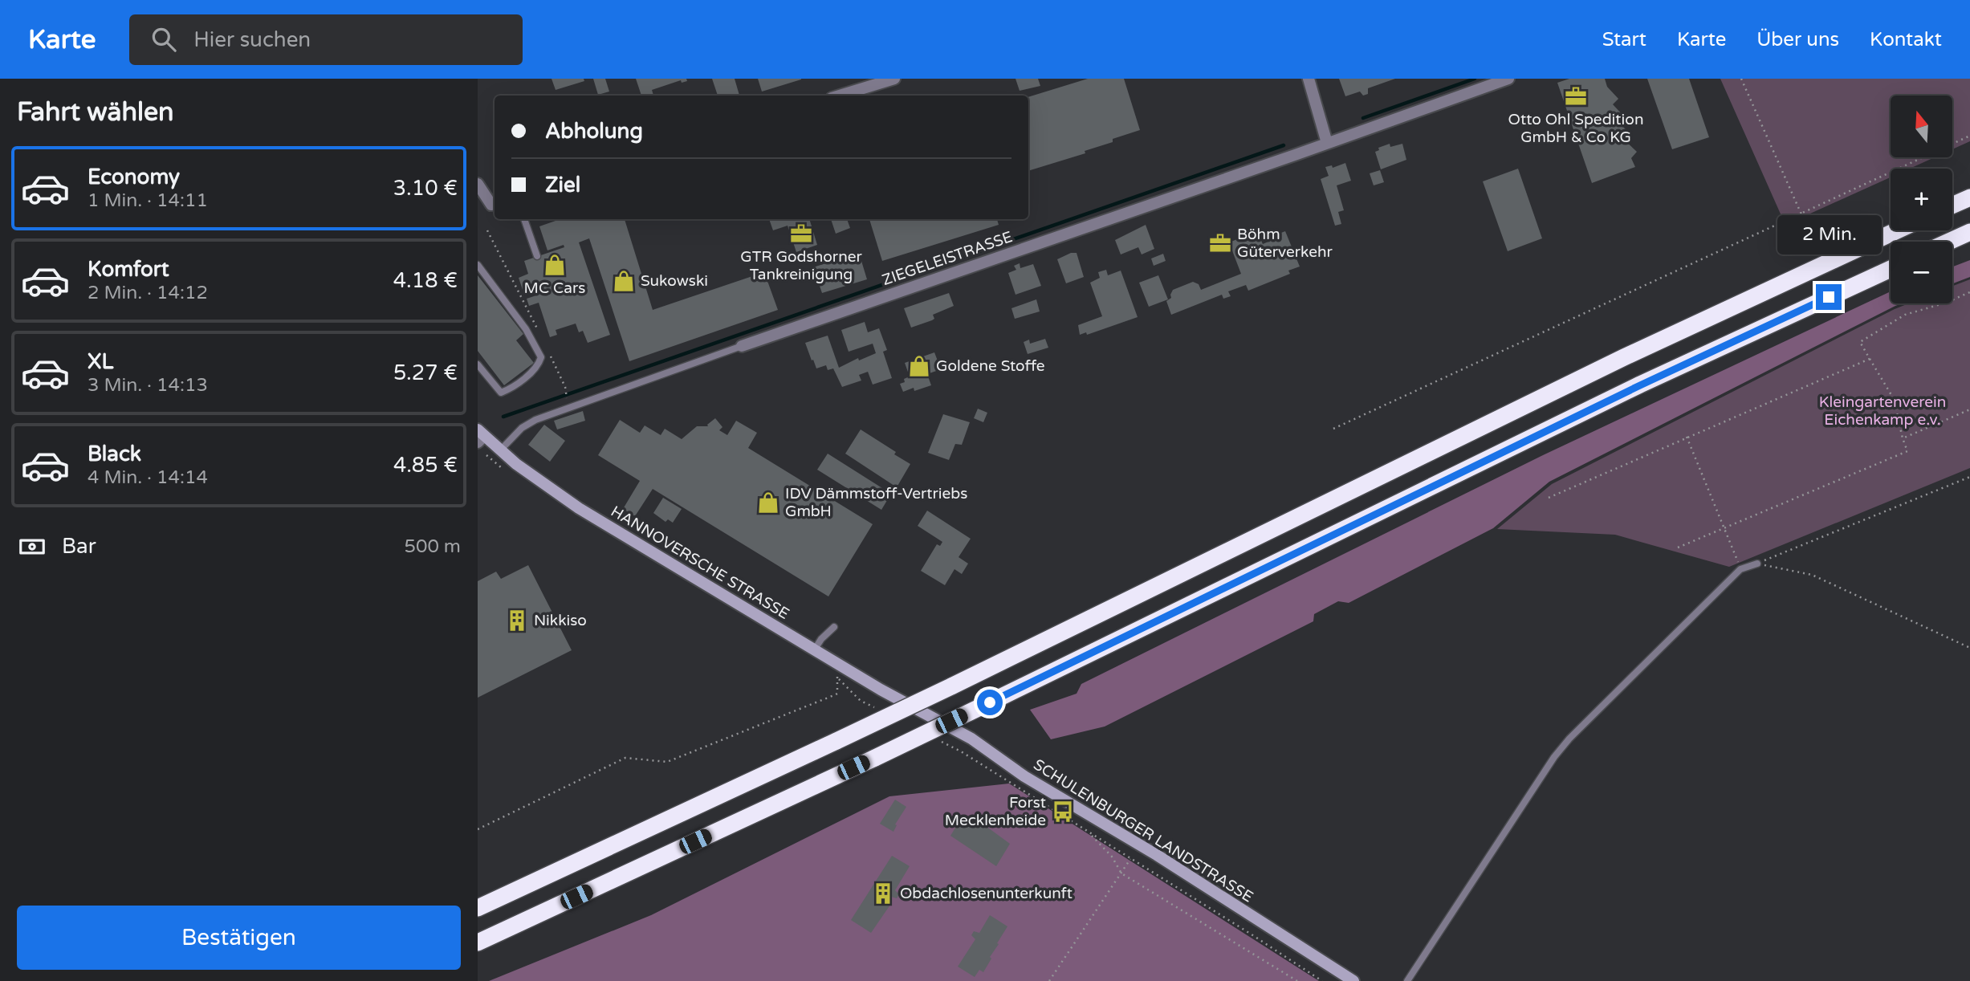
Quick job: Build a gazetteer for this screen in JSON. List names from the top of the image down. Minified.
{"streets":{"main road":["HANNOVERSCHE STRASSE","SCHULENBURGER LANDSTRASSE"],"street":["ZIEGELEISTRASSE"]},"crossings":[["ZIEGELEISTRASSE","HANNOVERSCHE STRASSE"],["HANNOVERSCHE STRASSE","SCHULENBURGER LANDSTRASSE"]],"parks":["Kleingartenverein Eichenkamp e.v."],"places":{"office":["Otto Ohl Spedition GmbH & Co KG","GTR Godshorner Tankreinigung","Böhm Güterverkehr"],"shop":["MC Cars","Sukowski","Goldene Stoffe","IDV Dämmstoff-Vertriebs GmbH"],"building":["Nikkiso","Obdachlosenunterkunft"],"bus stop":["Forst Mecklenheide"]},"north":"top","page":{"header":"Karte","search":"Hier suchen","nav":["Start","Karte","Über uns","Kontakt"],"heading":"Fahrt wählen","map_buttons":["+","−"],"banner":["Abholung","Ziel"],"list":[{"name":"Economy","note":"1 Min. · 14:11","value":"3.10 €"},{"name":"Komfort","note":"2 Min. · 14:12","value":"4.18 €"},{"name":"XL","note":"3 Min. · 14:13","value":"5.27 €"},{"name":"Black","note":"4 Min. · 14:14","value":"4.85 €"}],"bubble":"2 Min.","pay":["Bar","500 m"],"buttons":"Bestätigen"}}
